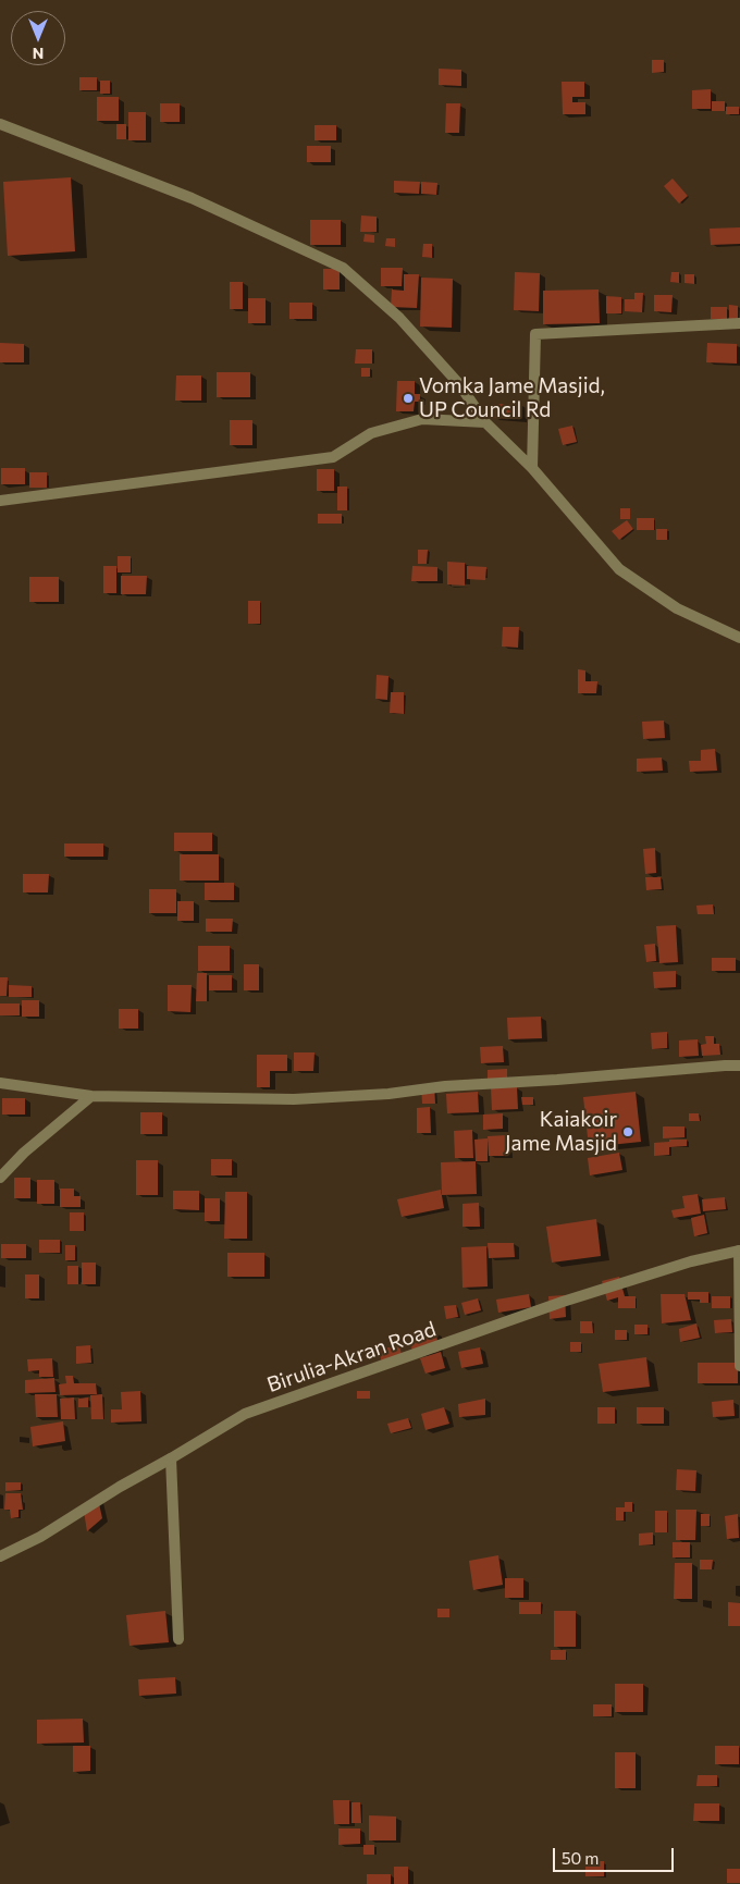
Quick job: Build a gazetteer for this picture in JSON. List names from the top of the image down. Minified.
{"streets":{"street":["Birulia-Akran Road"]},"places":["Vomka Jame Masjid, UP Council Rd","Kaiakoir Jame Masjid"],"scale_bar":"50 m","north":"bottom"}
